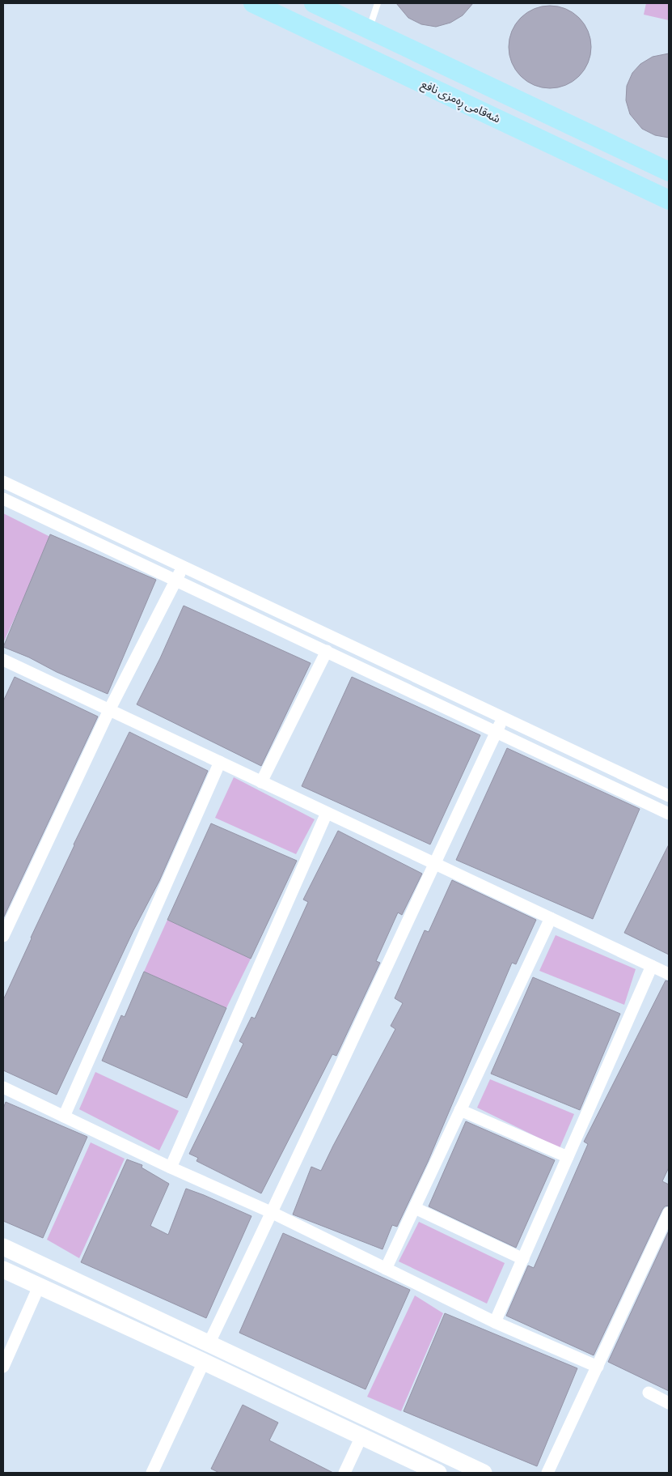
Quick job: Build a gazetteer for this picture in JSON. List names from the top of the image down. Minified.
{"streets":{"main road":["شەقامی ڕەمزی نافع"]}}
